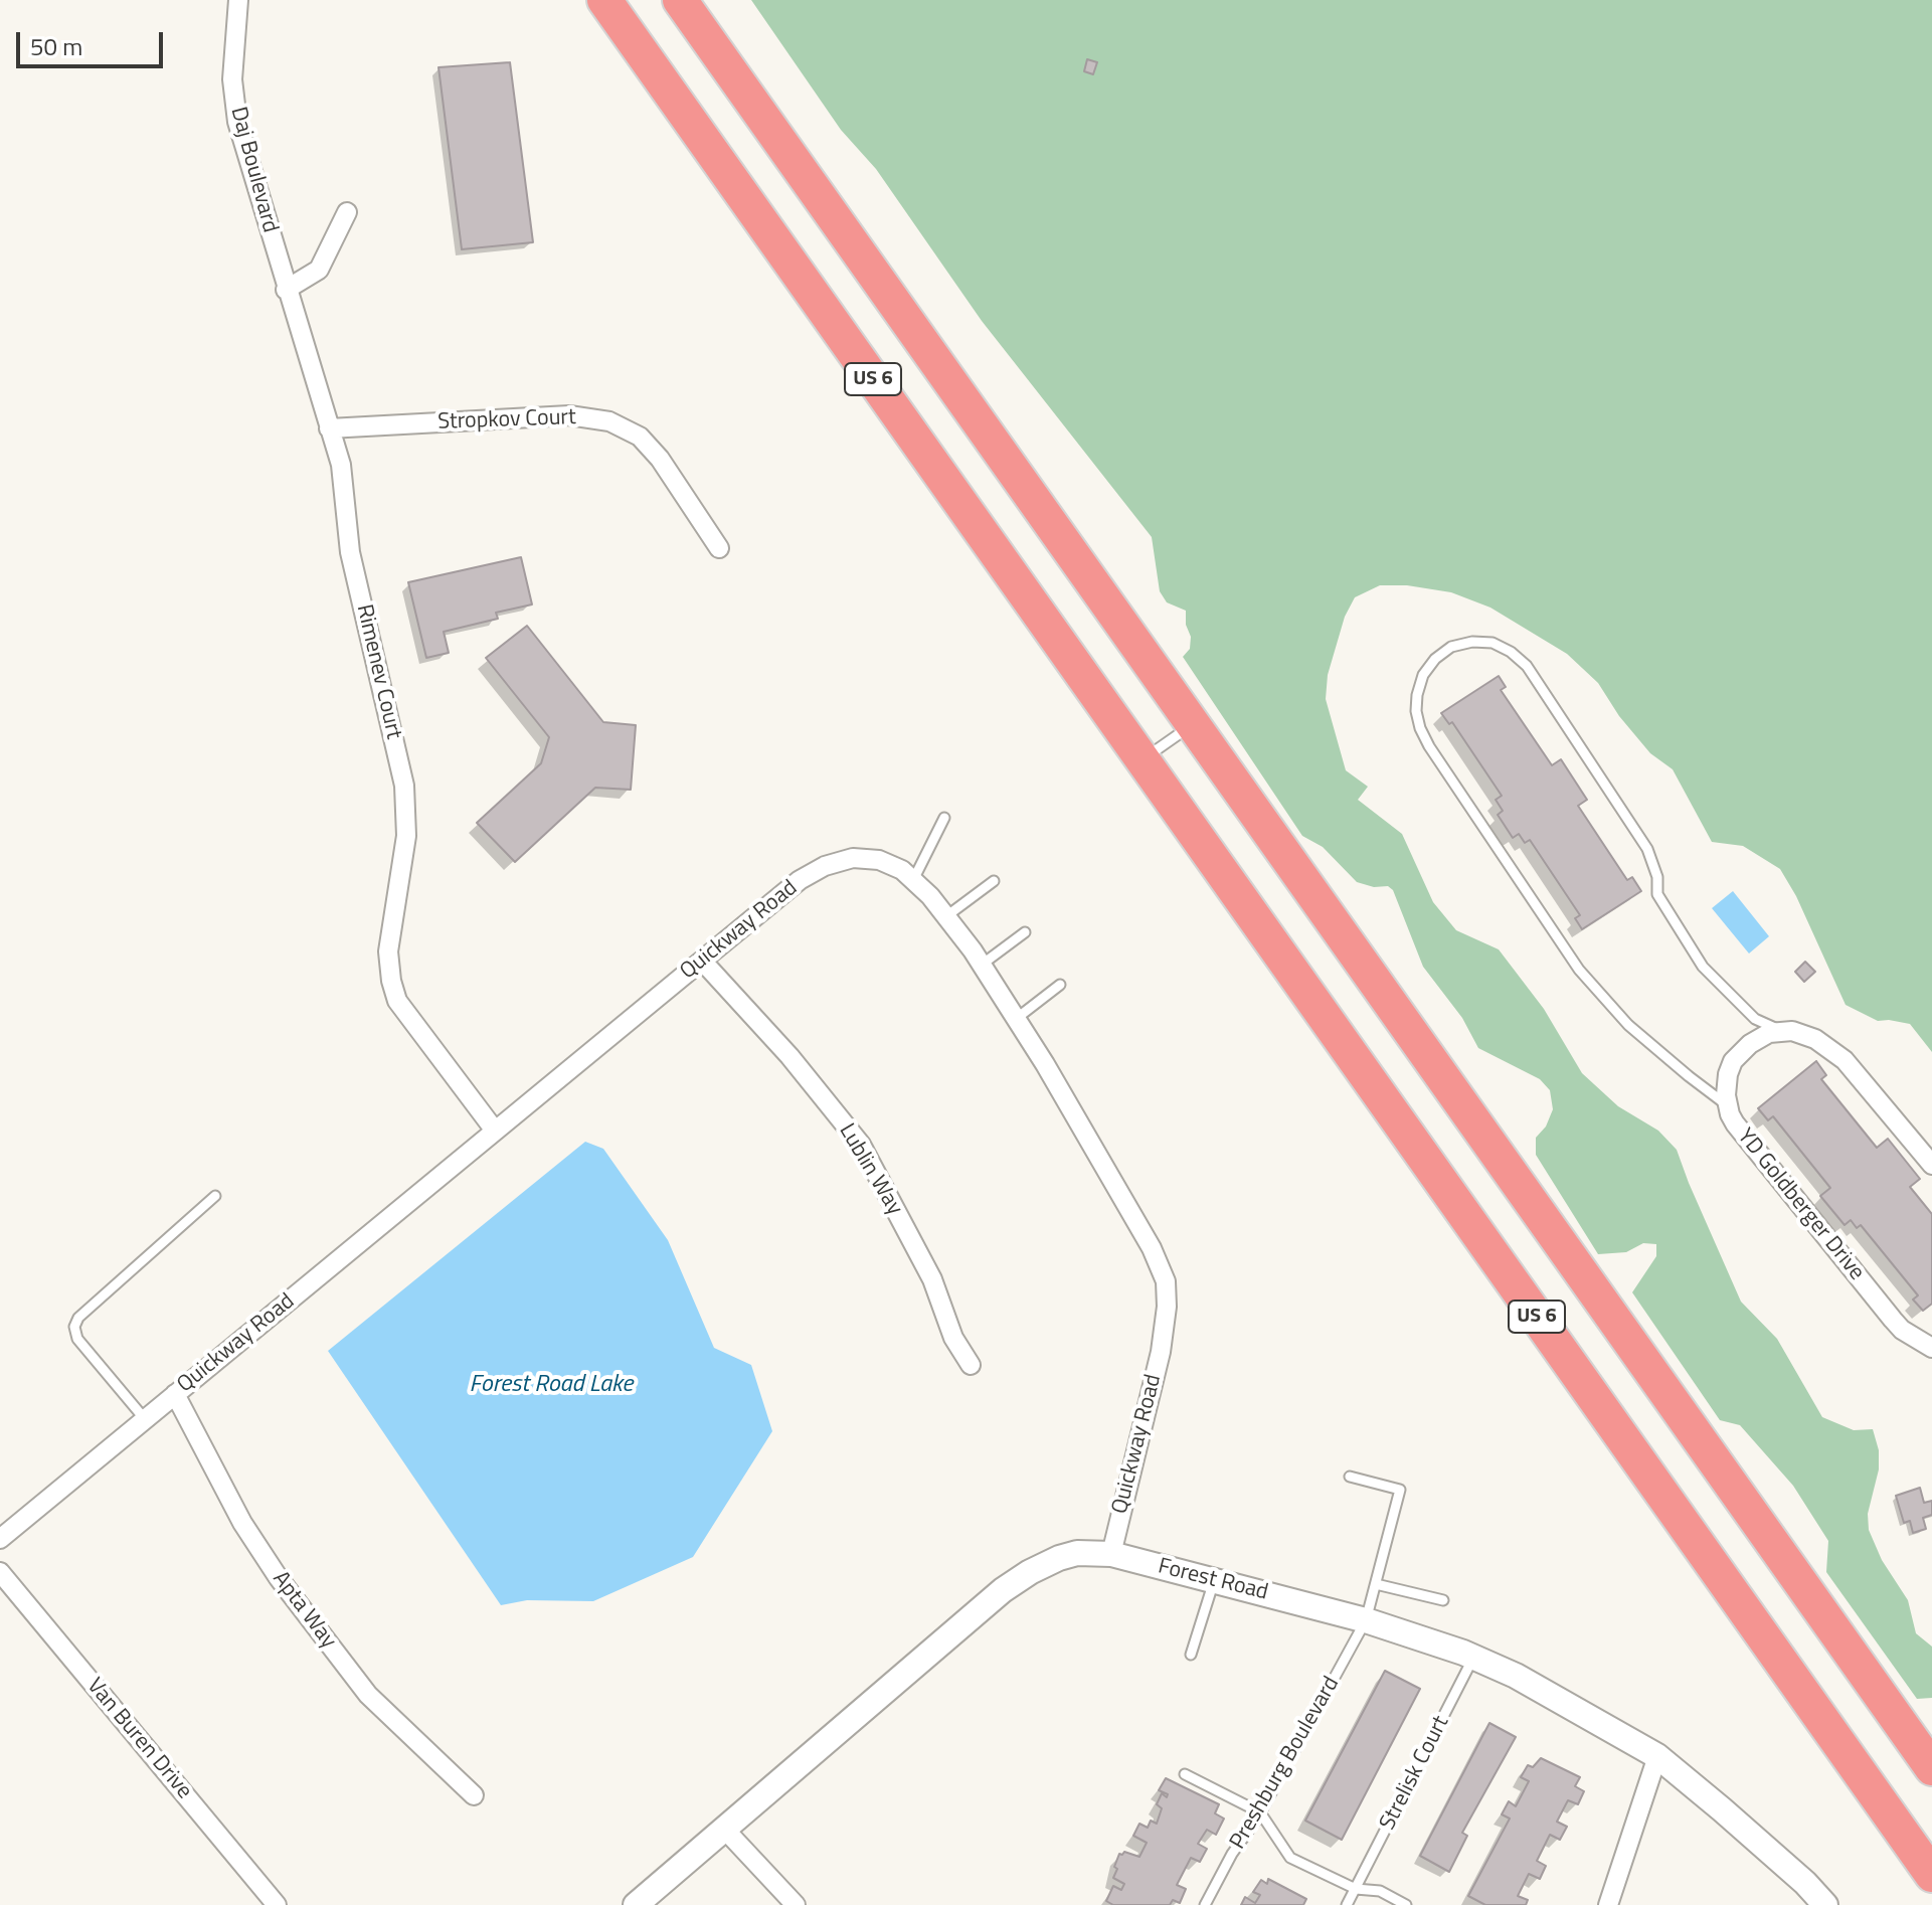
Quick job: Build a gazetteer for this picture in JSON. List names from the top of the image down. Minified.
{"streets":{"highway":["US 6"],"street":["Daj Boulevard","Stropkov Court","Rimenev Court","Quickway Road","Lublin Way","YD Goldberger Drive","Forest Road","Apta Way","Van Buren Drive"],"lane":["Preshburg Boulevard","Strelisk Court"]},"crossings":[["Daj Boulevard","Rimenev Court"],["Stropkov Court","Rimenev Court"],["Rimenev Court","Quickway Road"],["Quickway Road","Lublin Way"],["Quickway Road","Forest Road"],["Quickway Road","Apta Way"],["Forest Road","Preshburg Boulevard"],["Forest Road","Strelisk Court"]],"water":["Forest Road Lake"],"scale_bar":"50 m"}
